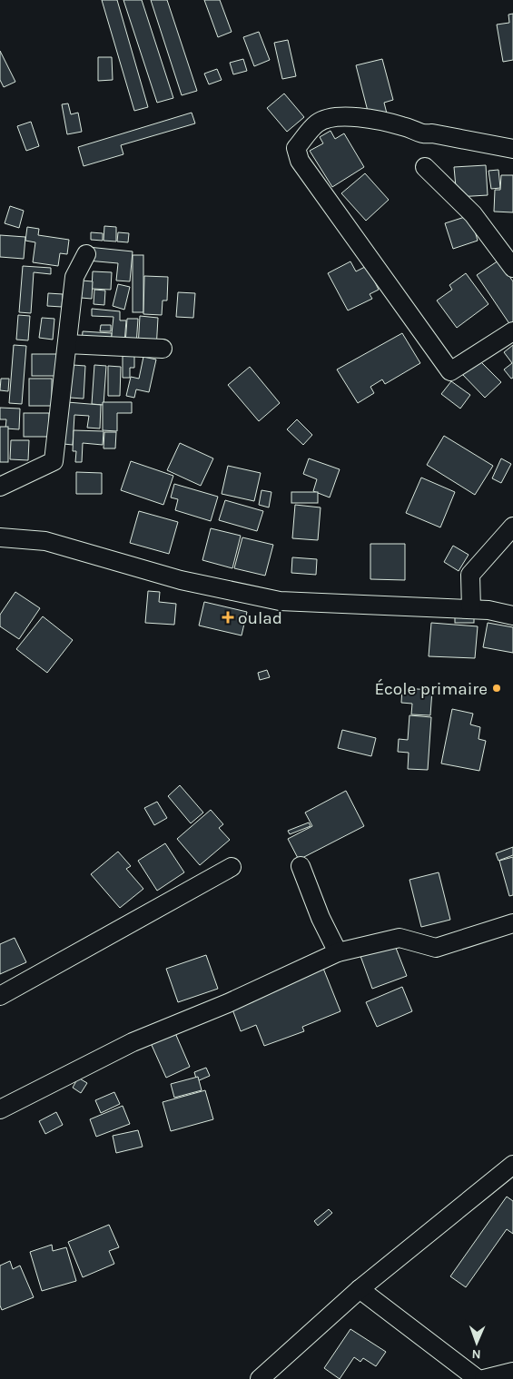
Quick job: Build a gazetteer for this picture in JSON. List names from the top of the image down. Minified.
{"places":{"health":["oulad"],"other":["École primaire"]},"north":"bottom"}
